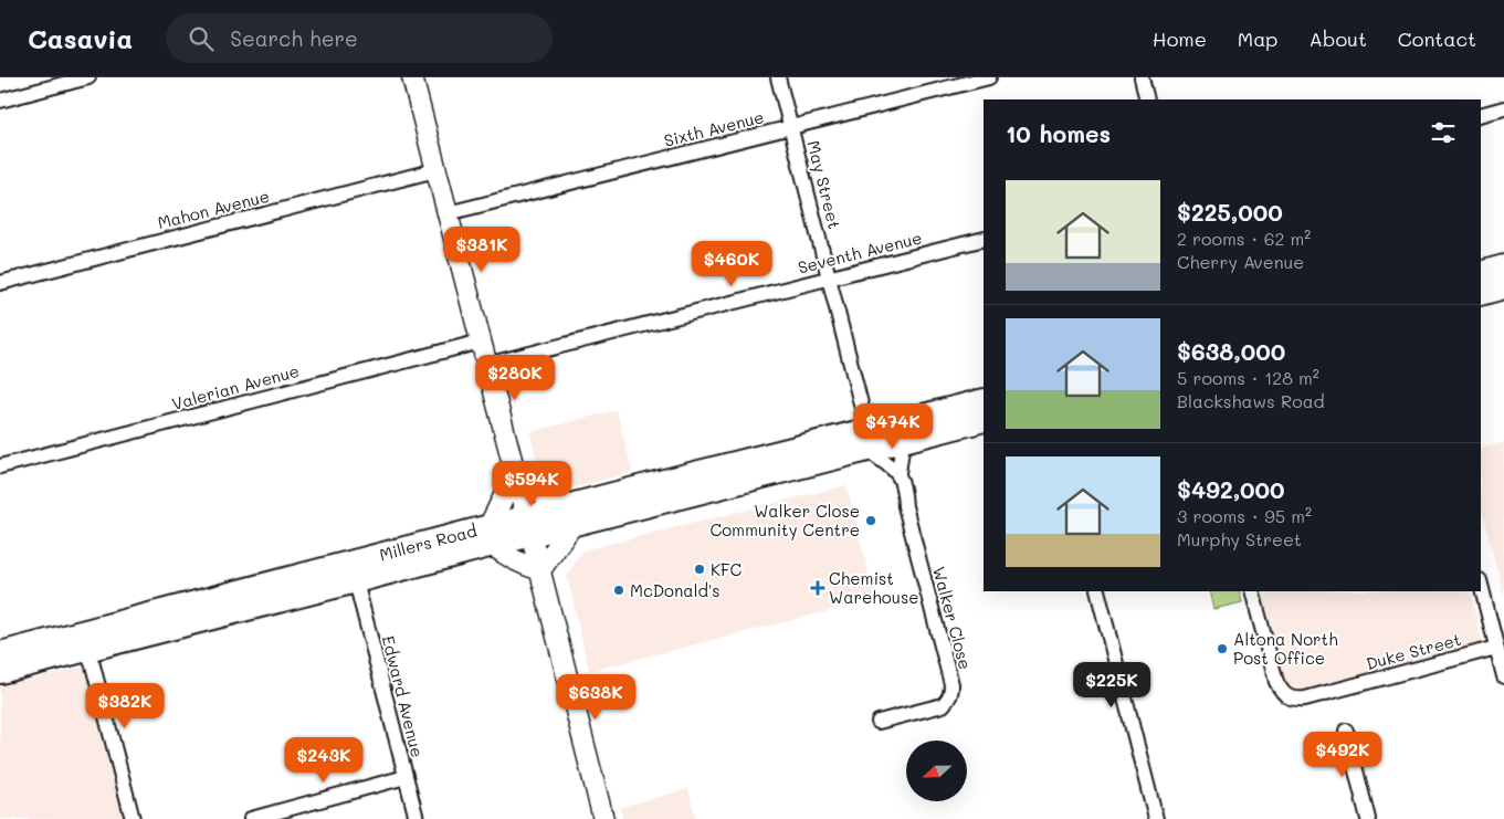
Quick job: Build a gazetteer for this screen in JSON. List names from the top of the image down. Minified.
{"streets":{"main road":["Millers Road"],"street":["Sixth Avenue","May Street","Mahon Avenue","Seventh Avenue","Valerian Avenue","Walker Close","Duke Street","Edward Avenue"]},"crossings":[["Sixth Avenue","May Street"],["May Street","Seventh Avenue"],["May Street","Millers Road"],["Millers Road","Walker Close"],["Millers Road","Edward Avenue"]],"places":{"other":["Walker Close Community Centre","KFC","McDonald's","Altona North Post Office"],"health":["Chemist Warehouse"]},"north":"left","page":{"header":"Casavia","search":"Search here","nav":["Home","Map","About","Contact"],"heading":"10 homes","list":[{"name":"$225,000","note":"2 rooms · 62 m² · Cherry Avenue"},{"name":"$638,000","note":"5 rooms · 128 m² · Blackshaws Road"},{"name":"$492,000","note":"3 rooms · 95 m² · Murphy Street"}],"price":["$381K","$460K","$280K","$474K","$594K","$225K","$638K","$382K","$492K","$243K"]}}
